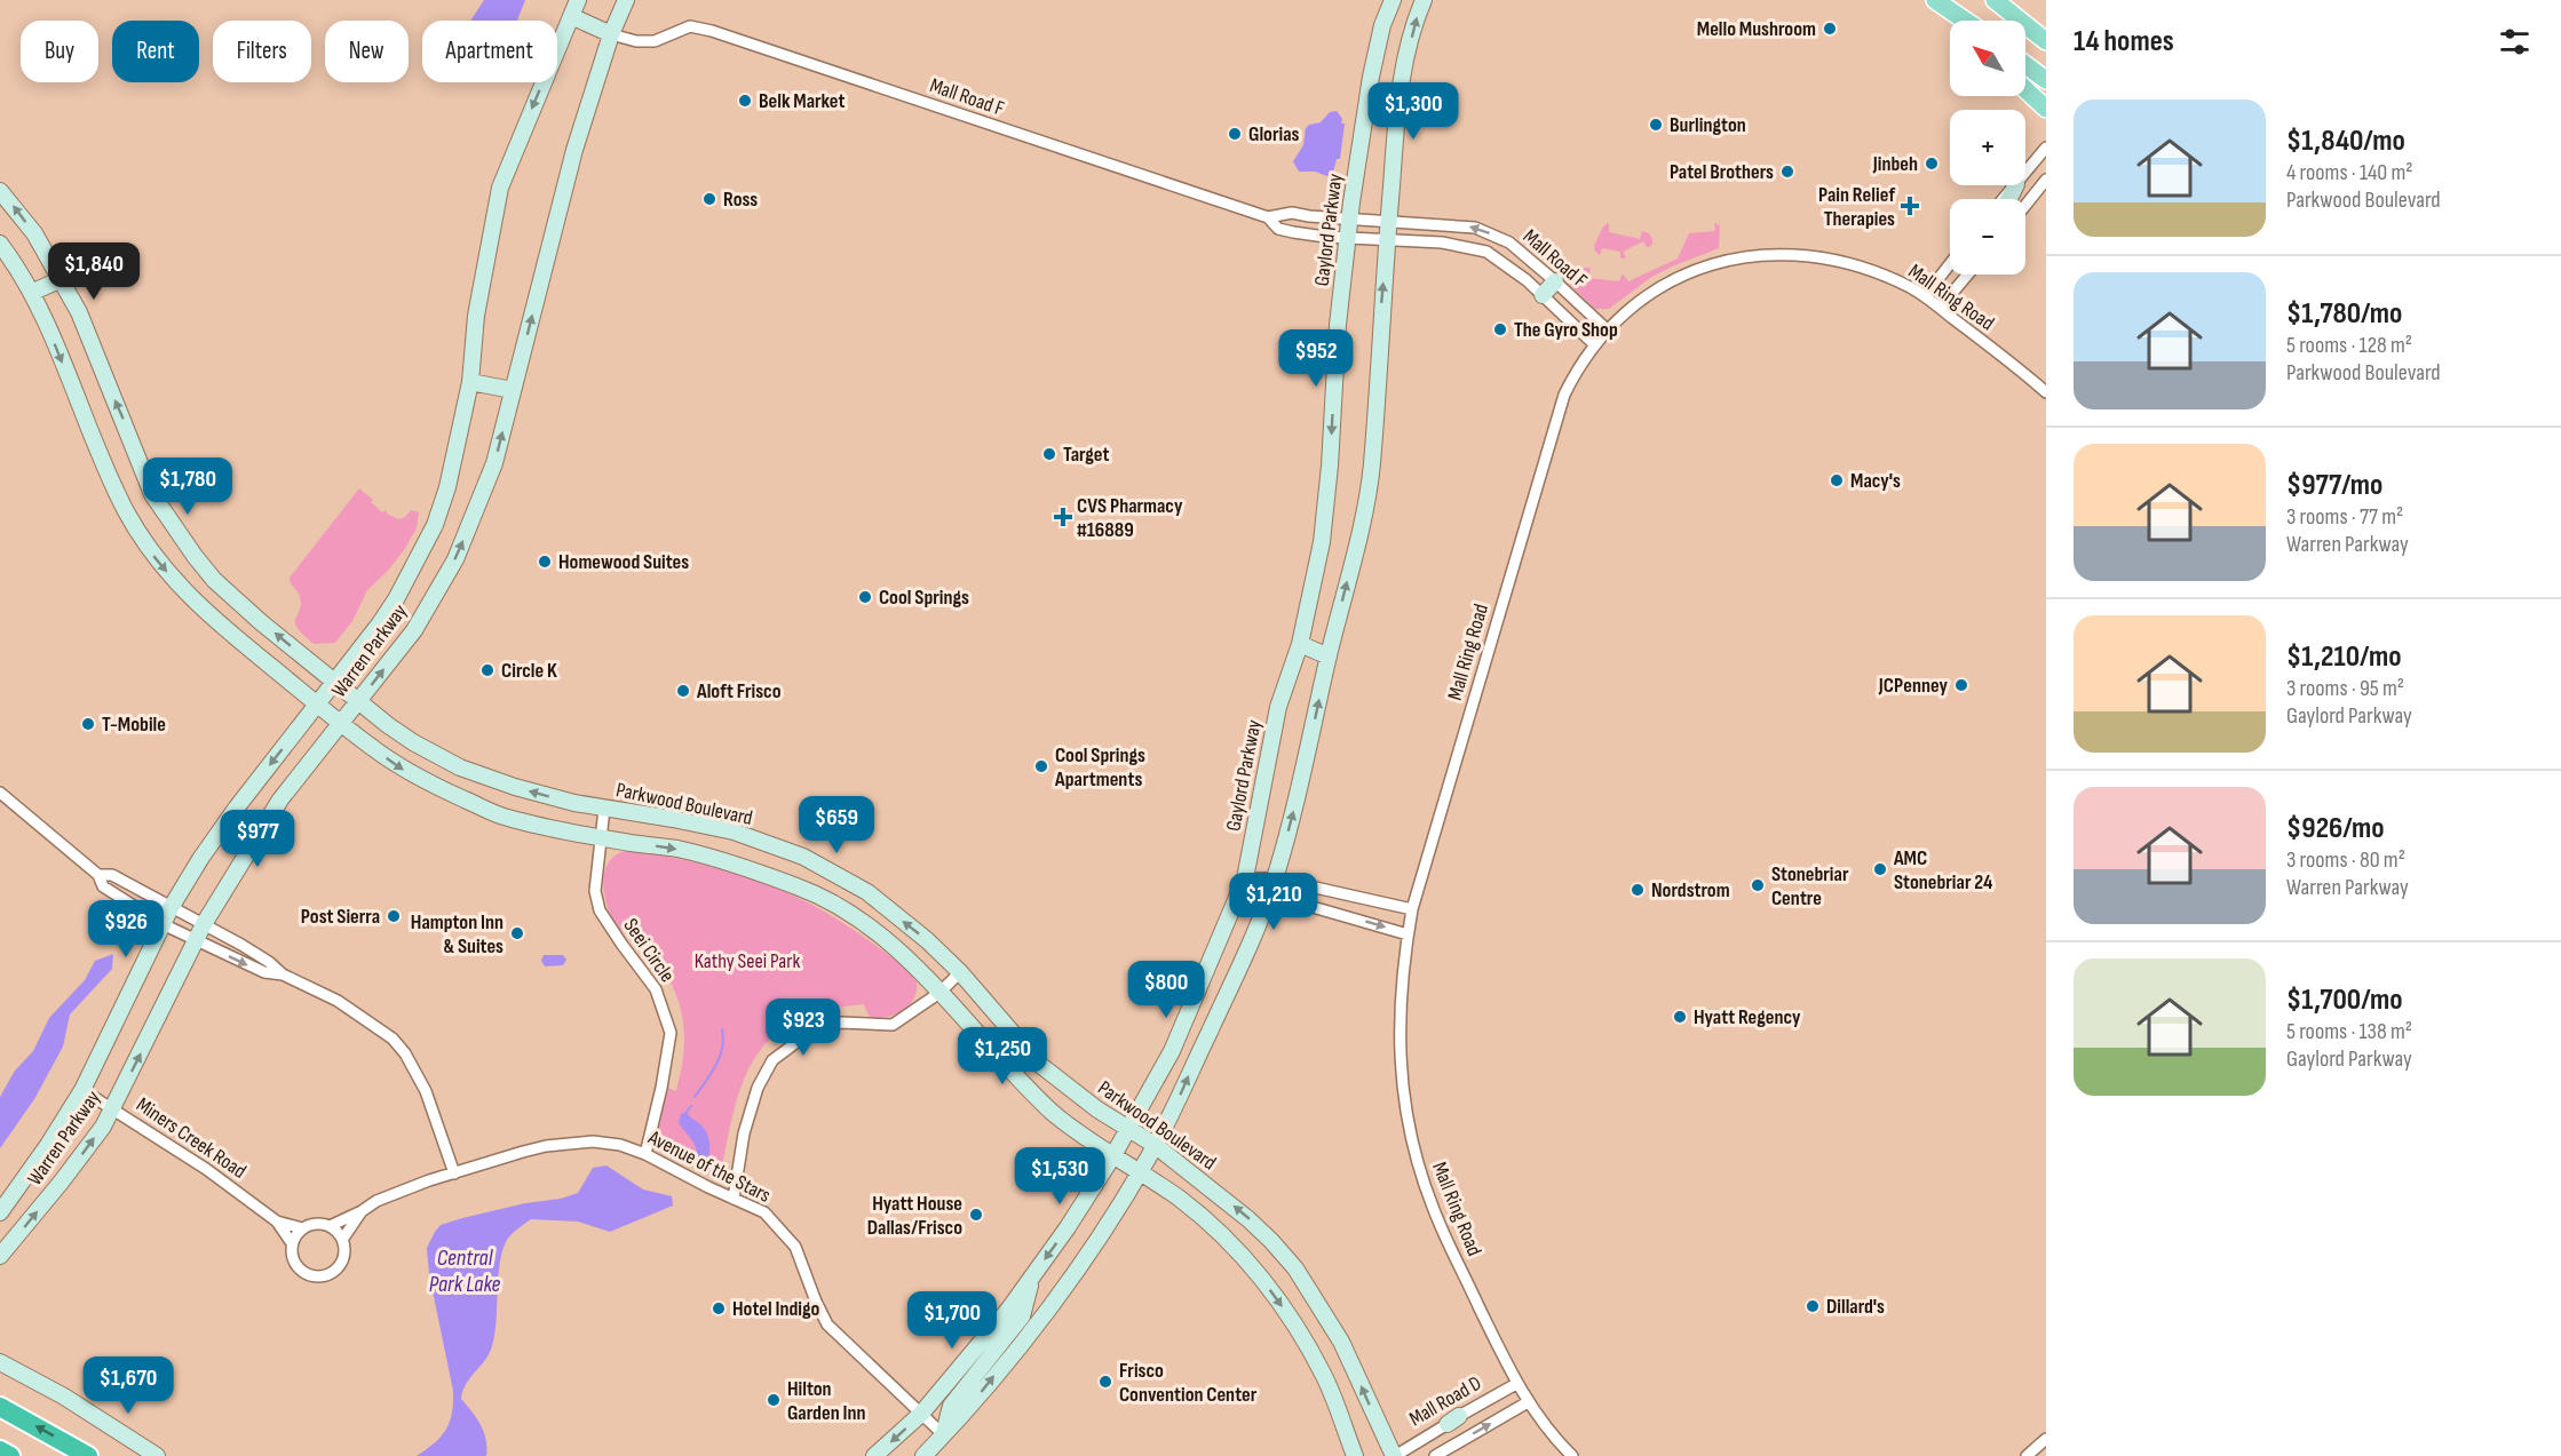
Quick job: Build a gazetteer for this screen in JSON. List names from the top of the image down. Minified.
{"streets":{"main road":["Gaylord Parkway","Warren Parkway","Parkwood Boulevard"],"street":["Mall Road F","Mall Ring Road","Seei Circle","Miners Creek Road","Avenue of the Stars","Mall Road D"]},"crossings":[["Mall Road F","Gaylord Parkway"],["Mall Road F","Mall Ring Road"],["Mall Road F","Warren Parkway"],["Gaylord Parkway","Parkwood Boulevard"],["Gaylord Parkway","Avenue of the Stars"],["Mall Ring Road","Mall Road D"],["Warren Parkway","Parkwood Boulevard"],["Warren Parkway","Miners Creek Road"],["Parkwood Boulevard","Seei Circle"],["Parkwood Boulevard","Mall Road D"],["Seei Circle","Avenue of the Stars"],["Miners Creek Road","Avenue of the Stars"]],"water":["Central Park Lake"],"parks":["Kathy Seei Park"],"places":{"other":["Mello Mushroom","Belk Market","Burlington","Glorias","Jinbeh","Patel Brothers","Ross","The Gyro Shop","Target","Macy's","Homewood Suites","Cool Springs","Circle K","JCPenney","Aloft Frisco","T-Mobile","Cool Springs Apartments","AMC Stonebriar 24","Stonebriar Centre","Nordstrom","Post Sierra","Hampton Inn & Suites","Hyatt Regency","Hyatt House Dallas/Frisco","Dillard's","Hotel Indigo","Frisco Convention Center","Hilton Garden Inn"],"health":["Pain Relief Therapies","CVS Pharmacy #16889"]},"north":"top left","page":{"heading":"14 homes","map_buttons":["+","−"],"chip":["Buy","Rent","Filters","New","Apartment"],"price":["$1,300","$1,840","$952","$1,780","$659","$977","$1,210","$926","$800","$923","$1,250","$1,530","$1,700","$1,670"],"list":[{"name":"$1,840/mo","note":"4 rooms · 140 m² · Parkwood Boulevard"},{"name":"$1,780/mo","note":"5 rooms · 128 m² · Parkwood Boulevard"},{"name":"$977/mo","note":"3 rooms · 77 m² · Warren Parkway"},{"name":"$1,210/mo","note":"3 rooms · 95 m² · Gaylord Parkway"},{"name":"$926/mo","note":"3 rooms · 80 m² · Warren Parkway"},{"name":"$1,700/mo","note":"5 rooms · 138 m² · Gaylord Parkway"}]}}
